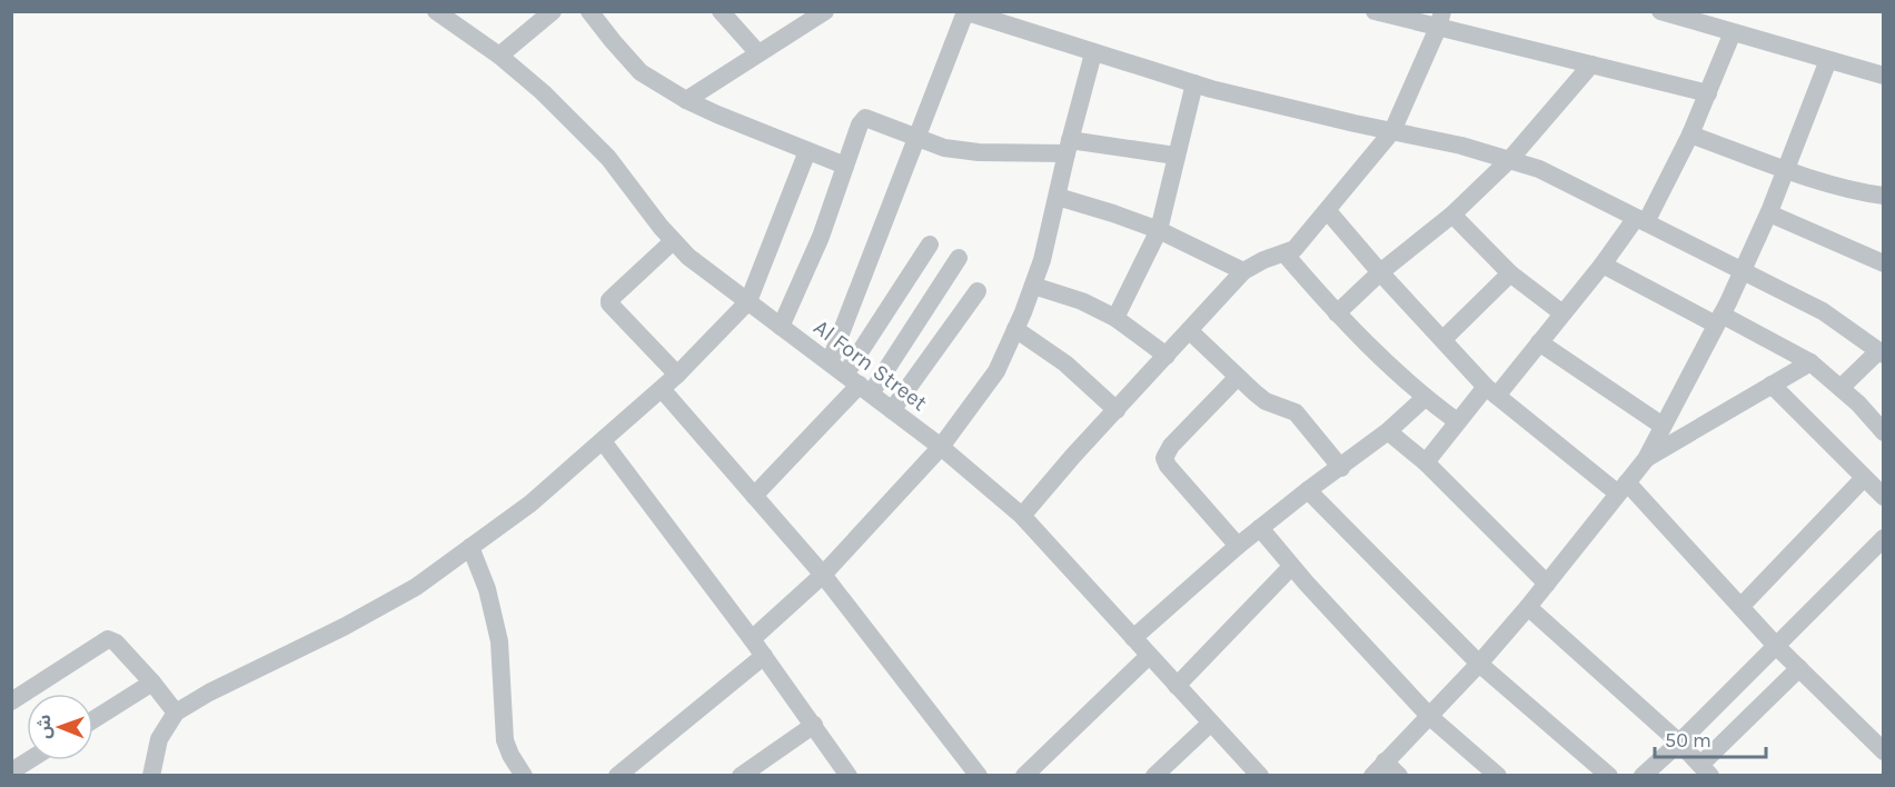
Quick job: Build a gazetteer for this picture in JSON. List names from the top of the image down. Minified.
{"streets":{"street":["Al Forn Street"]},"scale_bar":"50 m","north":"left"}
